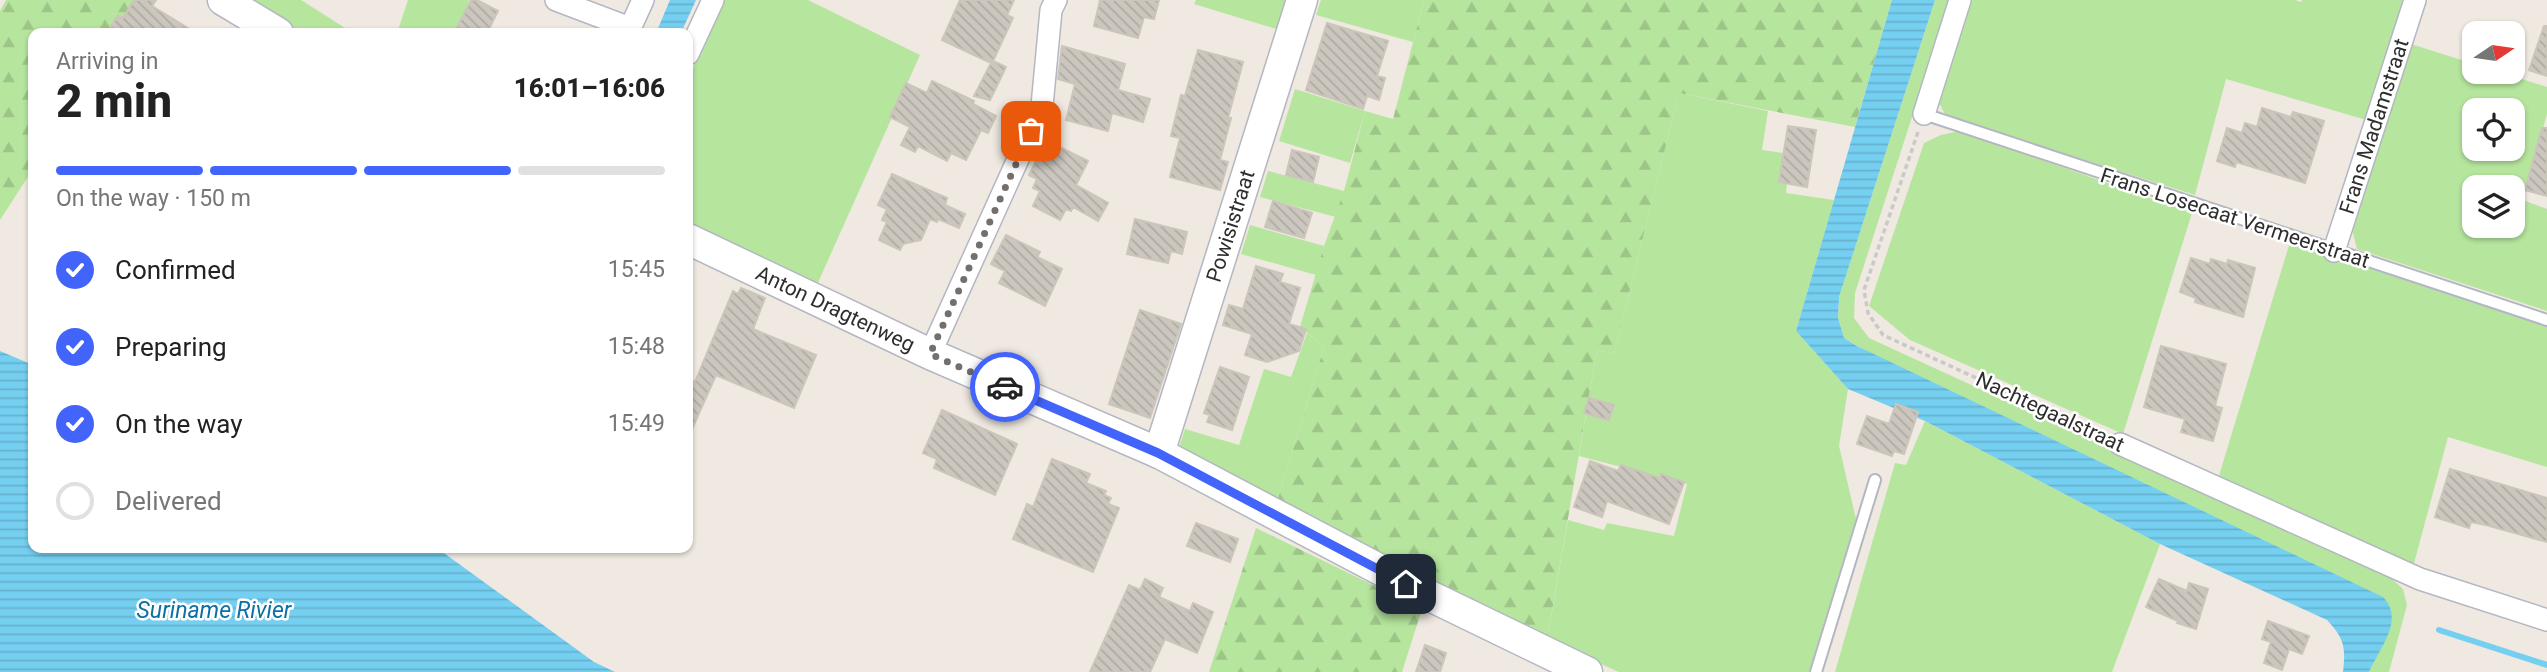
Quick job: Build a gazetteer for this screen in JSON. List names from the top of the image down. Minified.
{"streets":{"main road":["Powisistraat","Anton Dragtenweg"],"street":["Frans Madamstraat","Nachtegaalstraat"],"lane":["Frans Losecaat Vermeerstraat"]},"crossings":[["Frans Madamstraat","Frans Losecaat Vermeerstraat"],["Frans Losecaat Vermeerstraat","Nachtegaalstraat"],["Powisistraat","Anton Dragtenweg"]],"water":["Suriname Rivier"],"north":"right","page":{"heading":["2 min","Arriving in","16:01–16:06"],"bar":"On the way · 150 m","list":[["Confirmed","15:45"],["Preparing","15:48"],["On the way","15:49"],"Delivered"]}}
